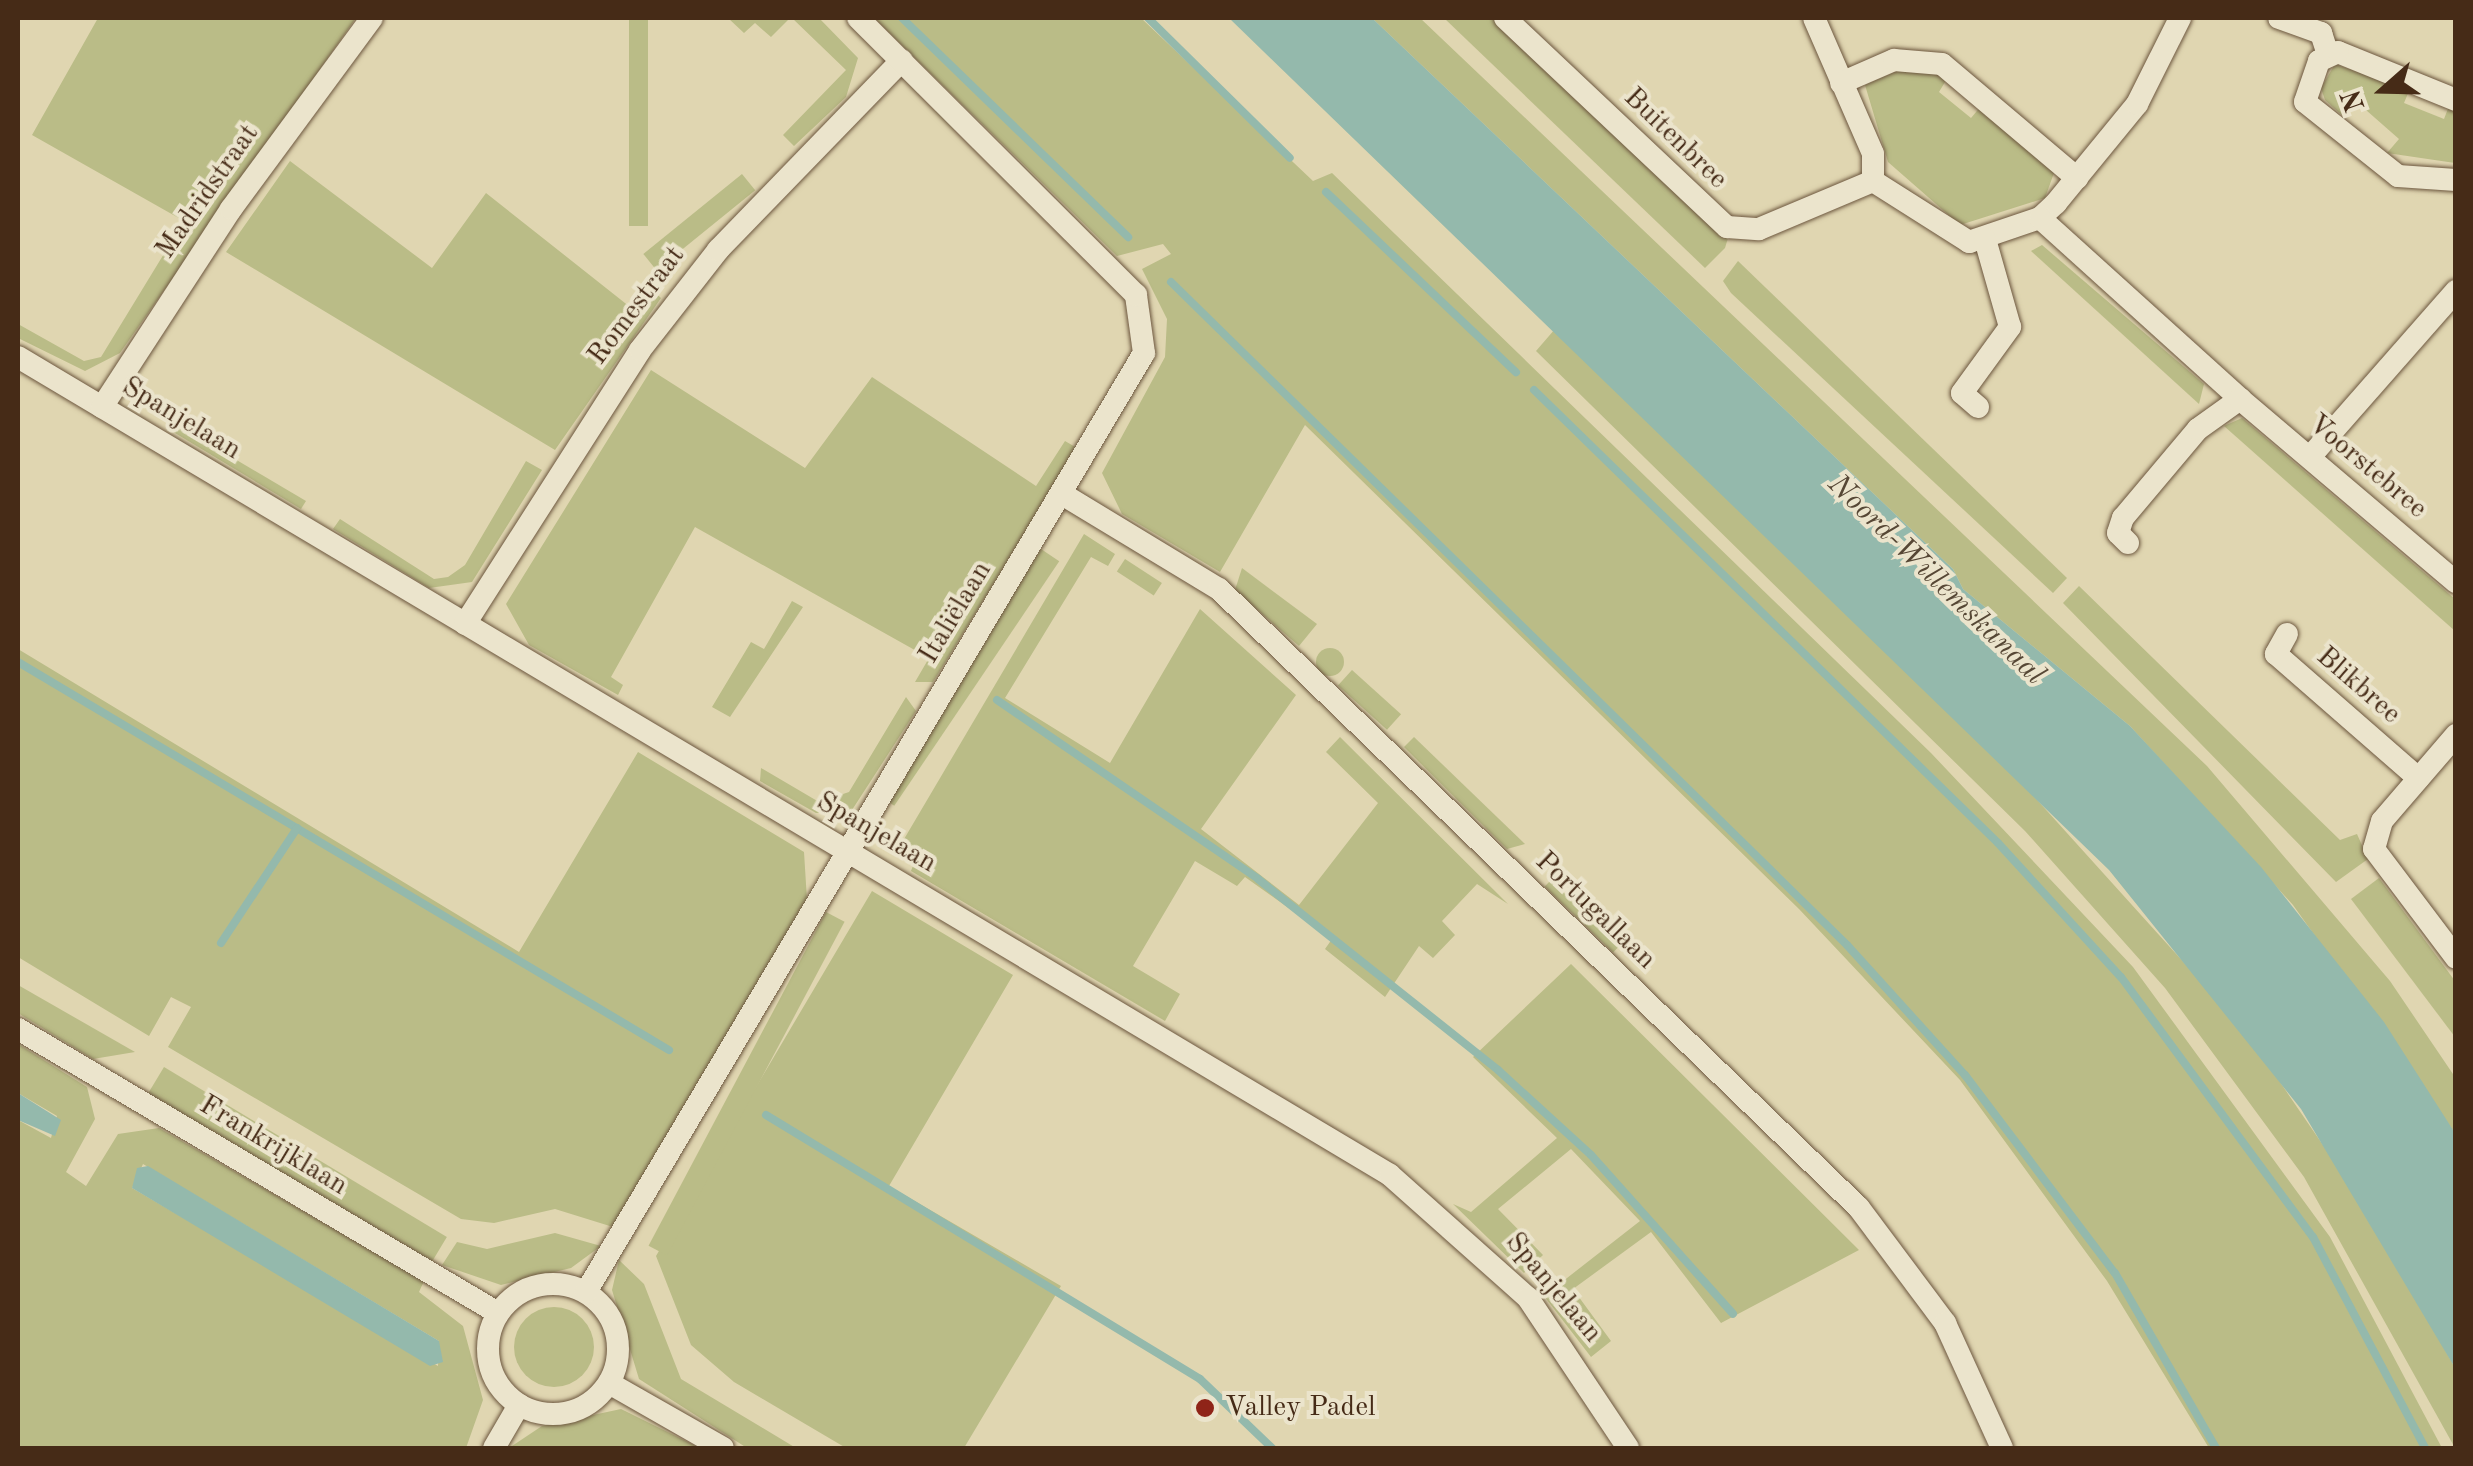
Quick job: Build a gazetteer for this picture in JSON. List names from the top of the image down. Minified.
{"streets":{"street":["Buitenbree","Madridstraat","Romestraat","Spanjelaan","Voorstebree","Italiëlaan","Blikbree","Portugallaan","Frankrijklaan"]},"crossings":[["Madridstraat","Spanjelaan"],["Romestraat","Spanjelaan"],["Romestraat","Italiëlaan"],["Spanjelaan","Italiëlaan"],["Italiëlaan","Portugallaan"],["Italiëlaan","Frankrijklaan"]],"water":["Noord-Willemskanaal"],"places":["Valley Padel"],"north":"left"}
